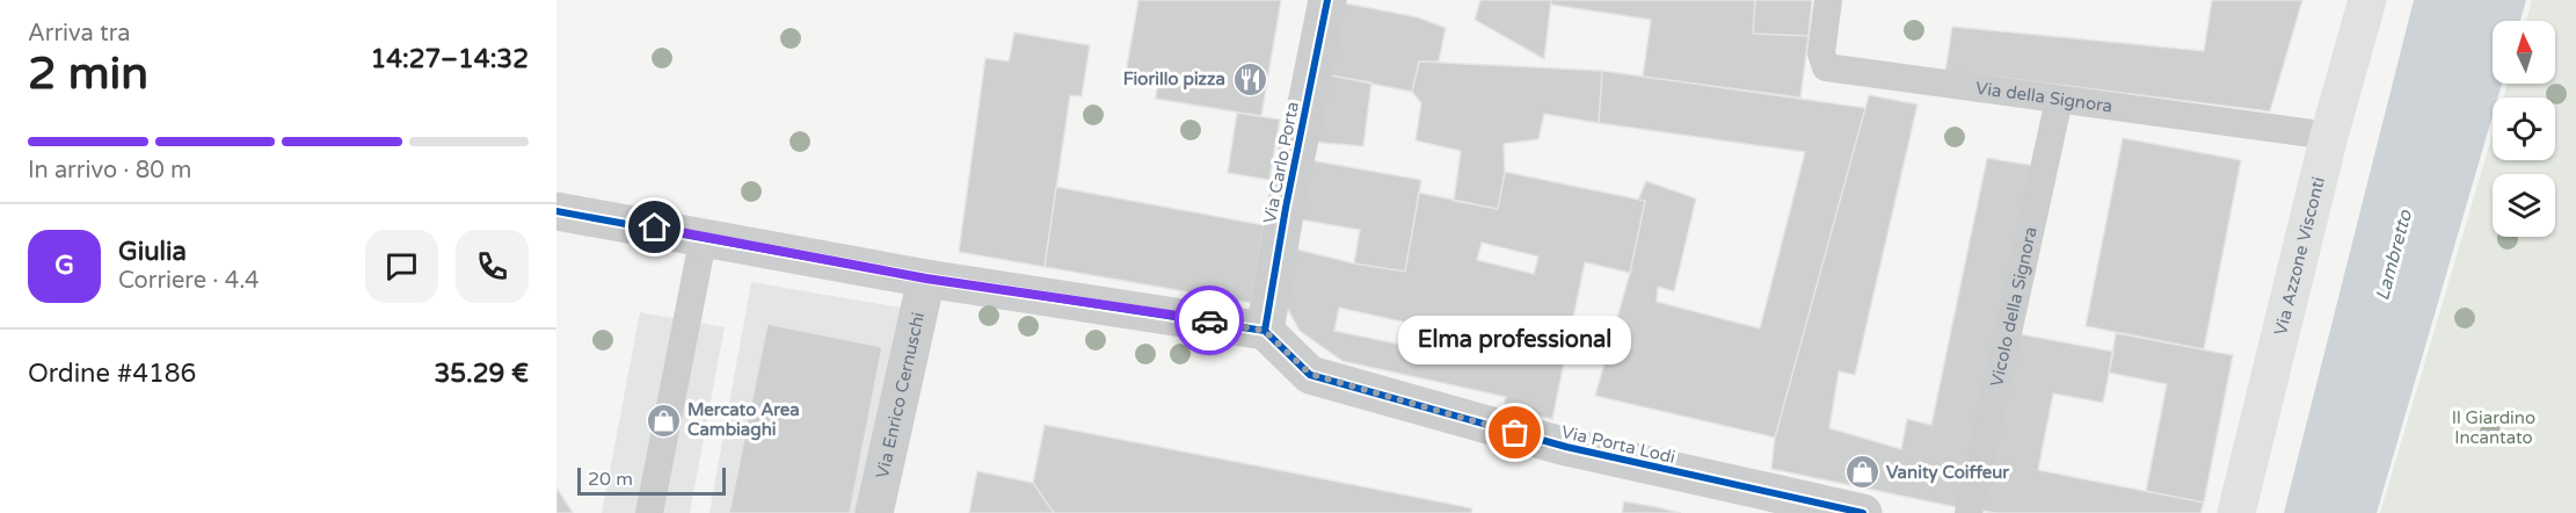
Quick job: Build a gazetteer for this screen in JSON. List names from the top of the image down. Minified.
{"streets":{"main road":["Via Azzone Visconti"],"street":["Via Carlo Porta","Via Enrico Cernuschi","Via Porta Lodi"],"lane":["Via della Signora","Vicolo della Signora"]},"crossings":[["Via della Signora","Via Azzone Visconti"],["Via della Signora","Vicolo della Signora"],["Via Carlo Porta","Via Porta Lodi"]],"water":["Lambretto"],"parks":["Il Giardino Incantato"],"places":{"restaurant":["Fiorillo pizza"],"shop":["Mercato Area Cambiaghi","Vanity Coiffeur"],"other":["Elma professional"]},"scale_bar":"20 m","north":"top","page":{"heading":["2 min","Arriva tra","14:27–14:32"],"panel":["Giulia","Corriere · 4.4","Ordine #4186","35.29 €"],"bar":"In arrivo · 80 m","round":"G","bubble":"Elma professional","scale":"20 m"}}
